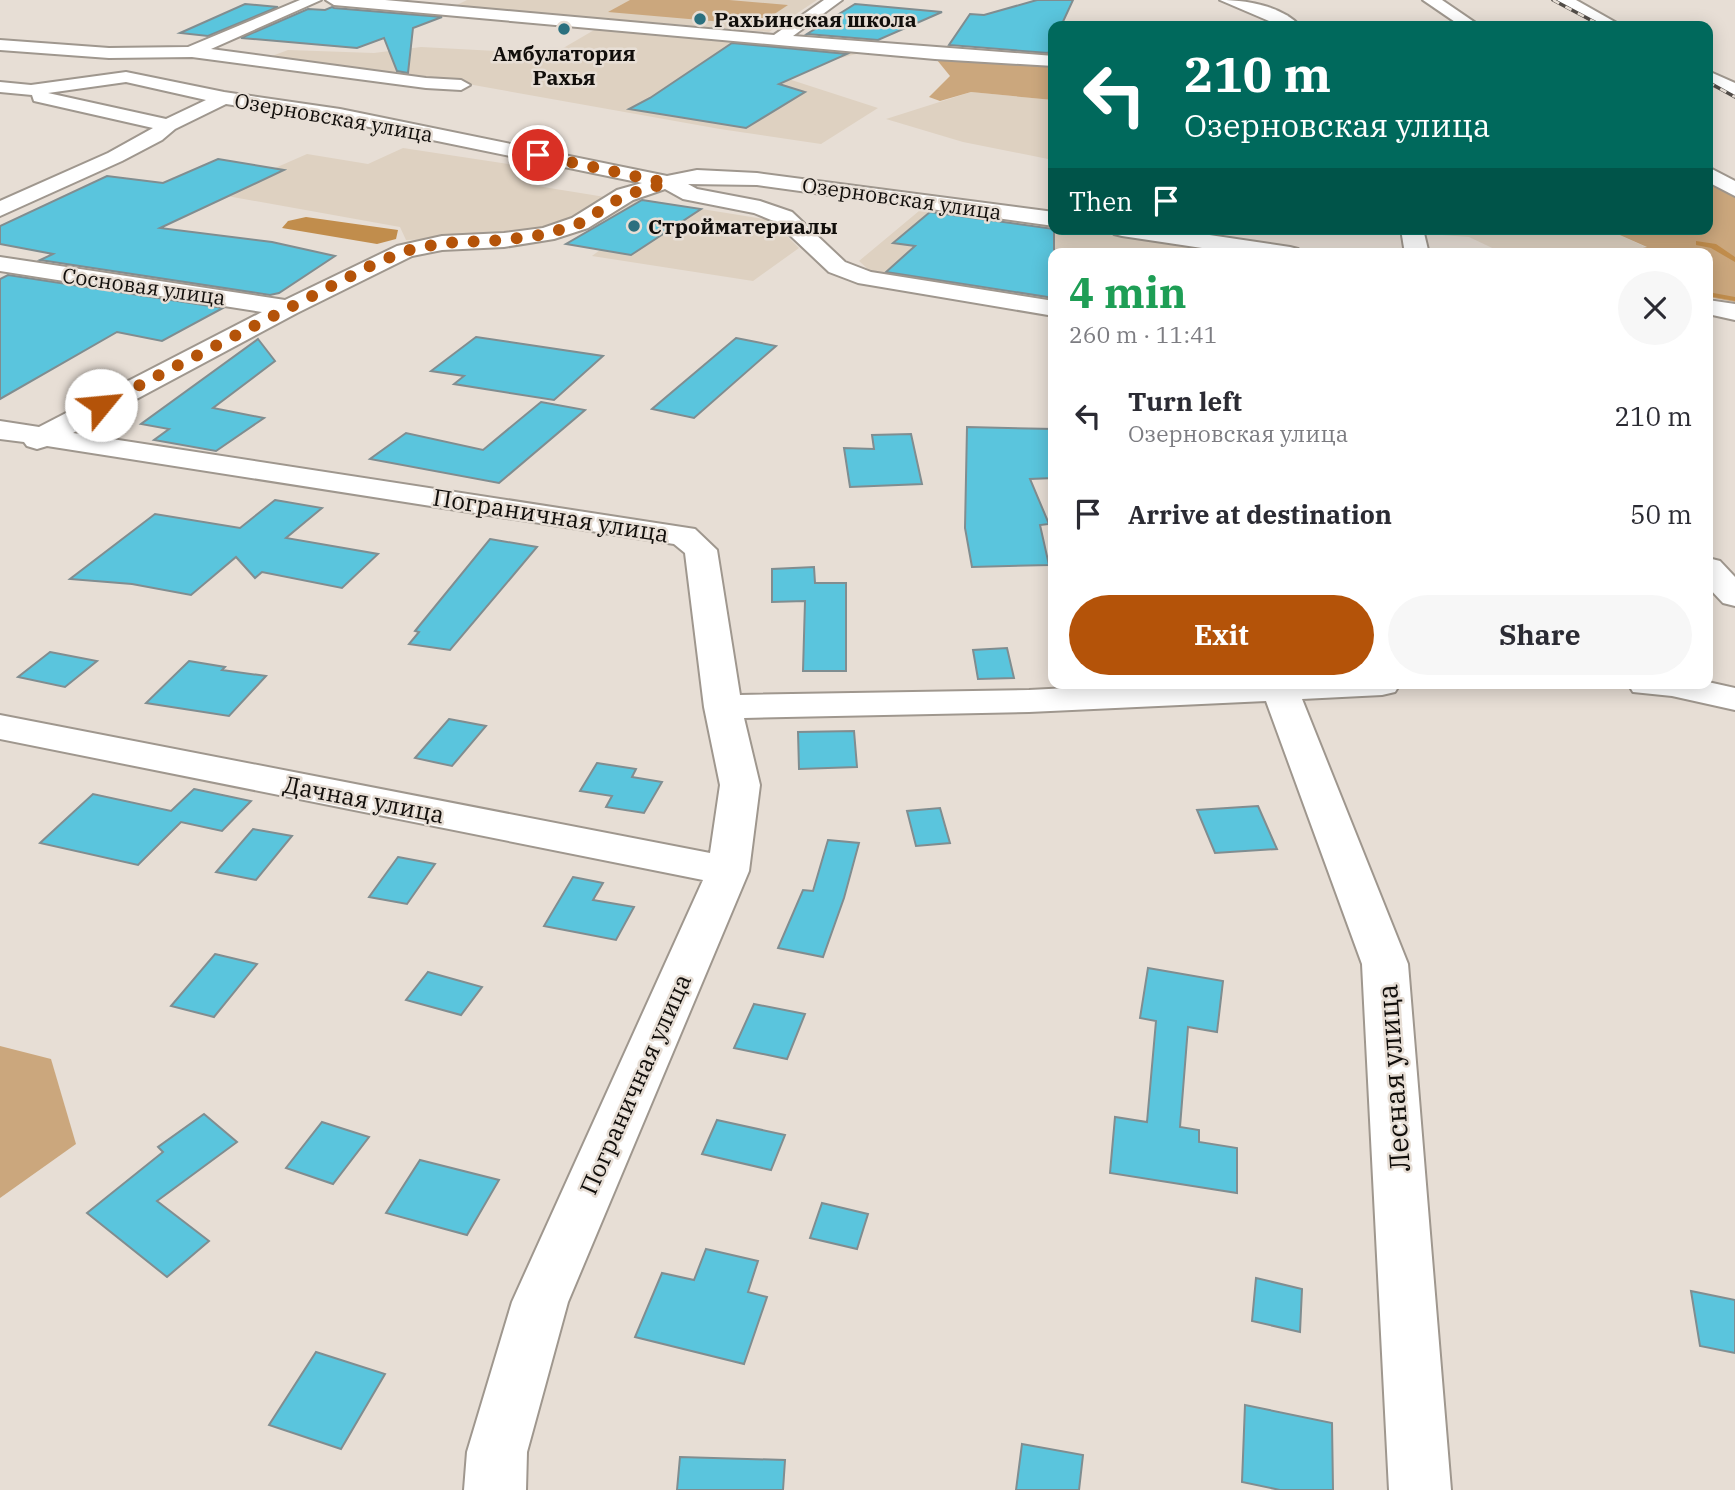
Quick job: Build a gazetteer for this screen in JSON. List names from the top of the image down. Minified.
{"streets":{"street":["Озерновская улица","Сосновая улица","Пограничная улица","Дачная улица","Лесная улица"]},"crossings":[["Пограничная улица","Дачная улица"]],"places":["Рахьинская школа","Амбулатория Рахья","Стройматериалы"],"page":{"turn":["210 m","Озерновская улица"],"then":"Then","heading":["4 min","260 m · 11:41"],"list":[{"name":"Turn left","note":"Озерновская улица","value":"210 m"},{"name":"Arrive at destination","value":"50 m"}],"buttons":["Exit","Share"]}}
